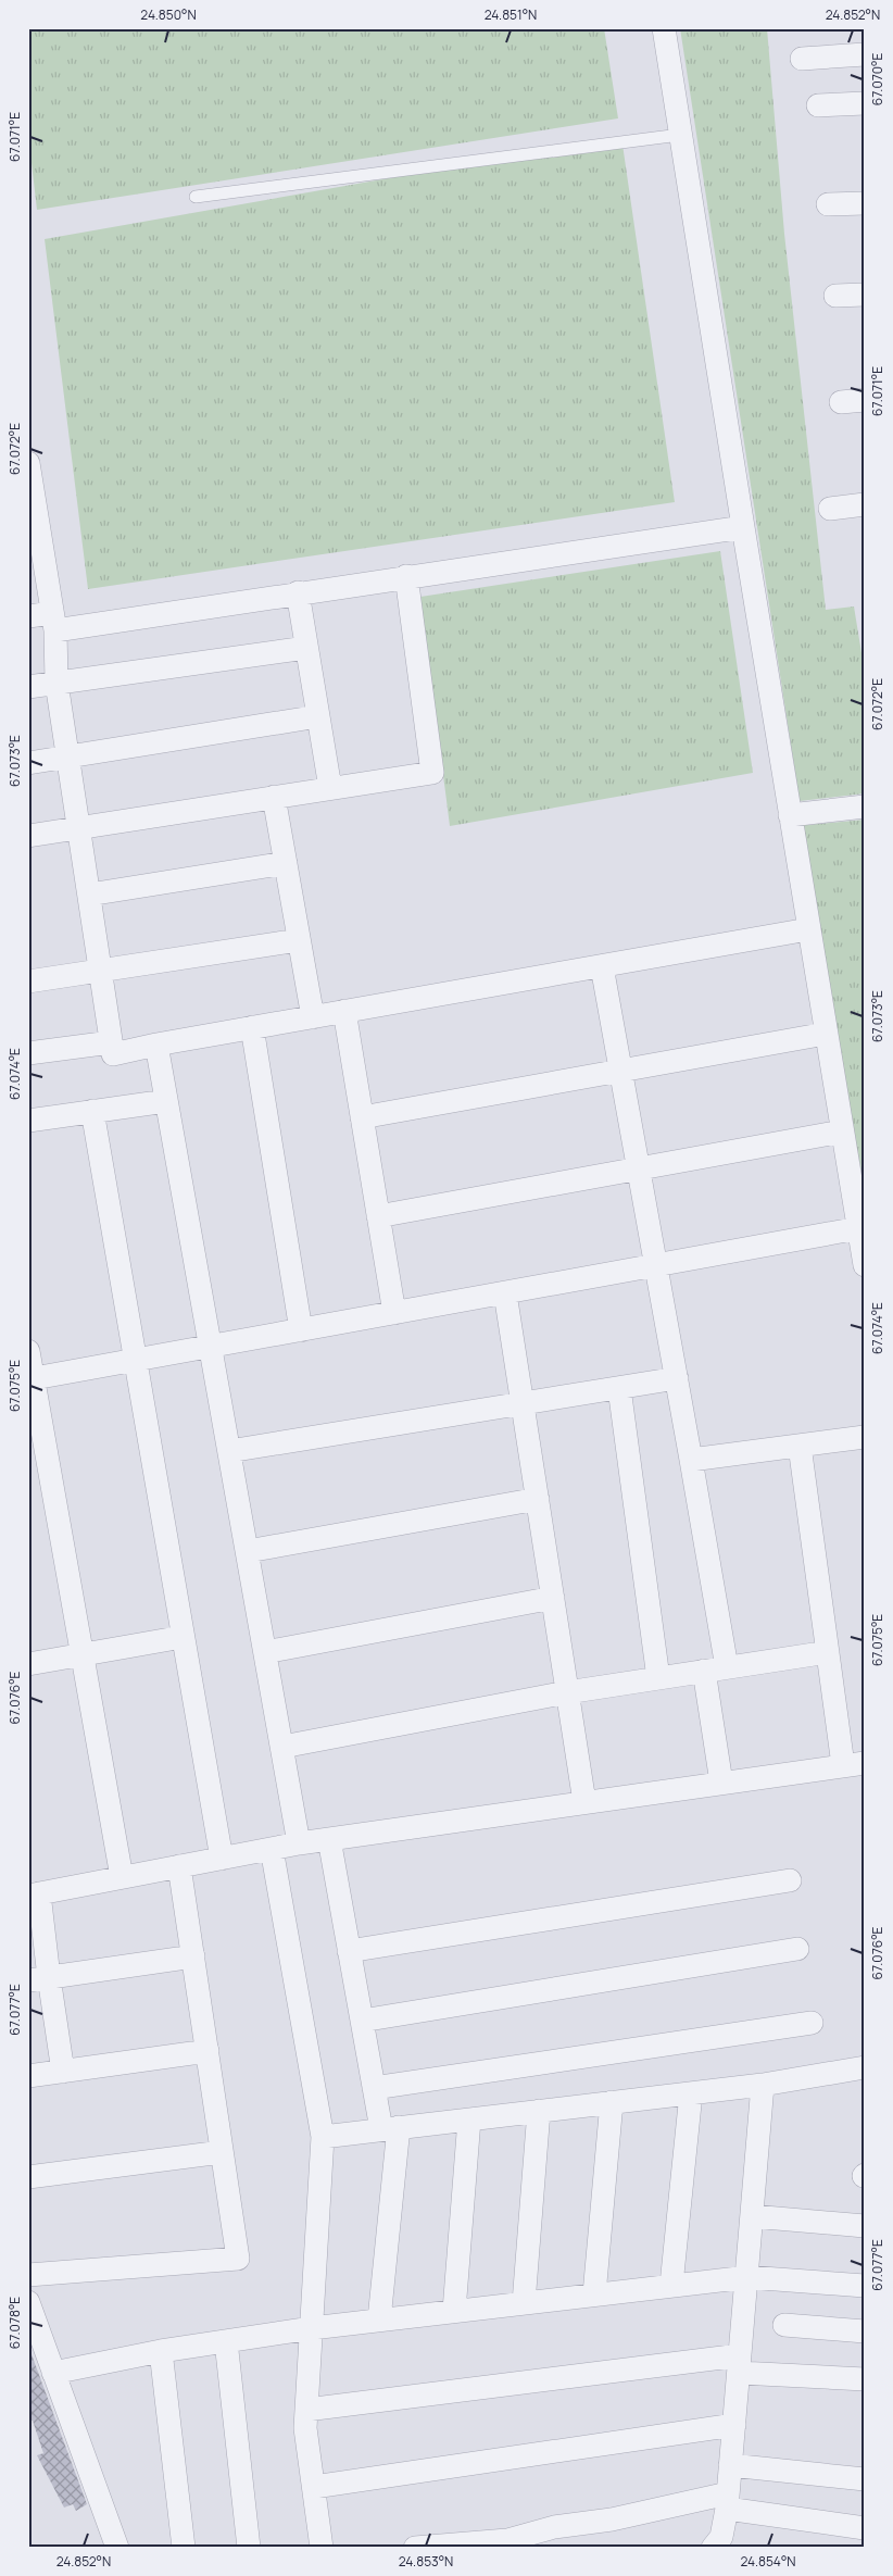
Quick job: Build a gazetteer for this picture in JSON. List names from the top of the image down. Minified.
{"coordinates":["24.850°N","24.851°N","24.852°N","67.070°E","67.071°E","67.072°E","67.073°E","67.074°E","67.075°E","67.076°E","67.077°E","67.078°E","24.853°N","24.854°N"]}
